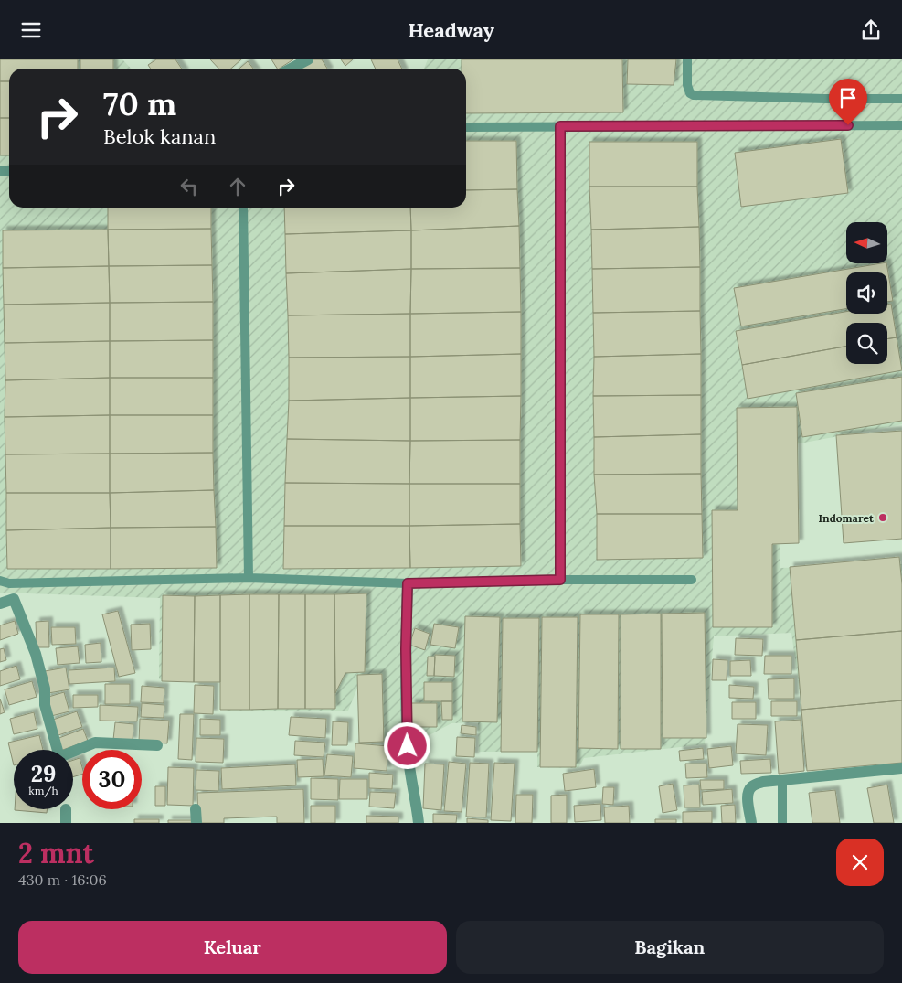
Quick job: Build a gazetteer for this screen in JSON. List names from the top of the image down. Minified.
{"places":["Indomaret"],"north":"left","page":{"header":"Headway","turn":["70 m","Belok kanan"],"speed":"29 km/h","limit":"30","heading":["2 mnt","430 m · 16:06"],"buttons":["Keluar","Bagikan"]}}
